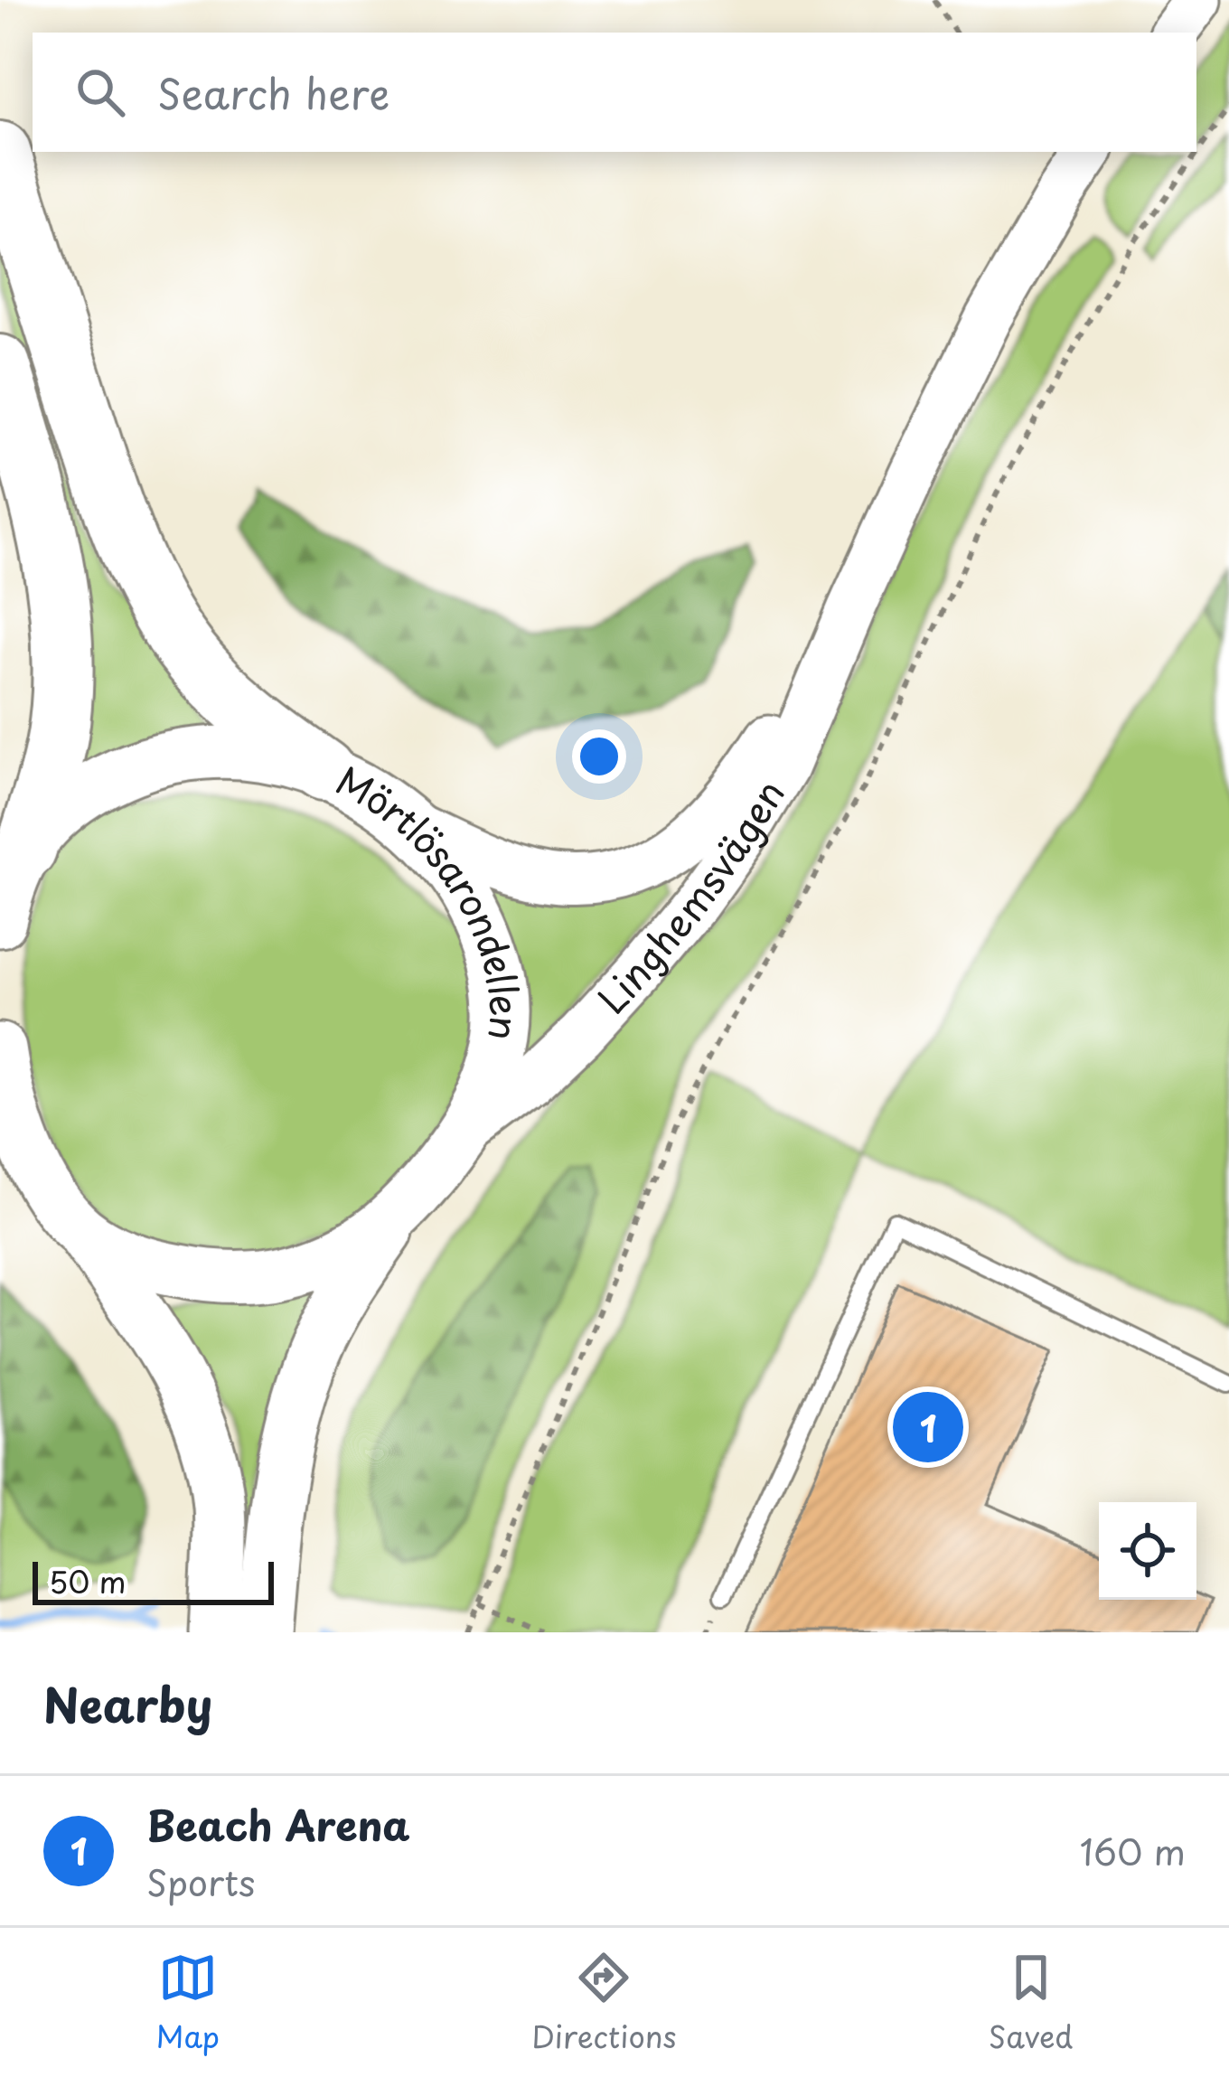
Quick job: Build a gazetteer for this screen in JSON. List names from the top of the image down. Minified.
{"streets":{"main road":["Linghemsvägen","Mörtlösarondellen"]},"crossings":[["Linghemsvägen","Mörtlösarondellen"]],"scale_bar":"50 m","page":{"search":"Search here","pins":"1","scale":"50 m","heading":"Nearby","list":[{"mark":"1","name":"Beach Arena","note":"Sports","value":"160 m"}],"nav":["Map","Directions","Saved"]}}
